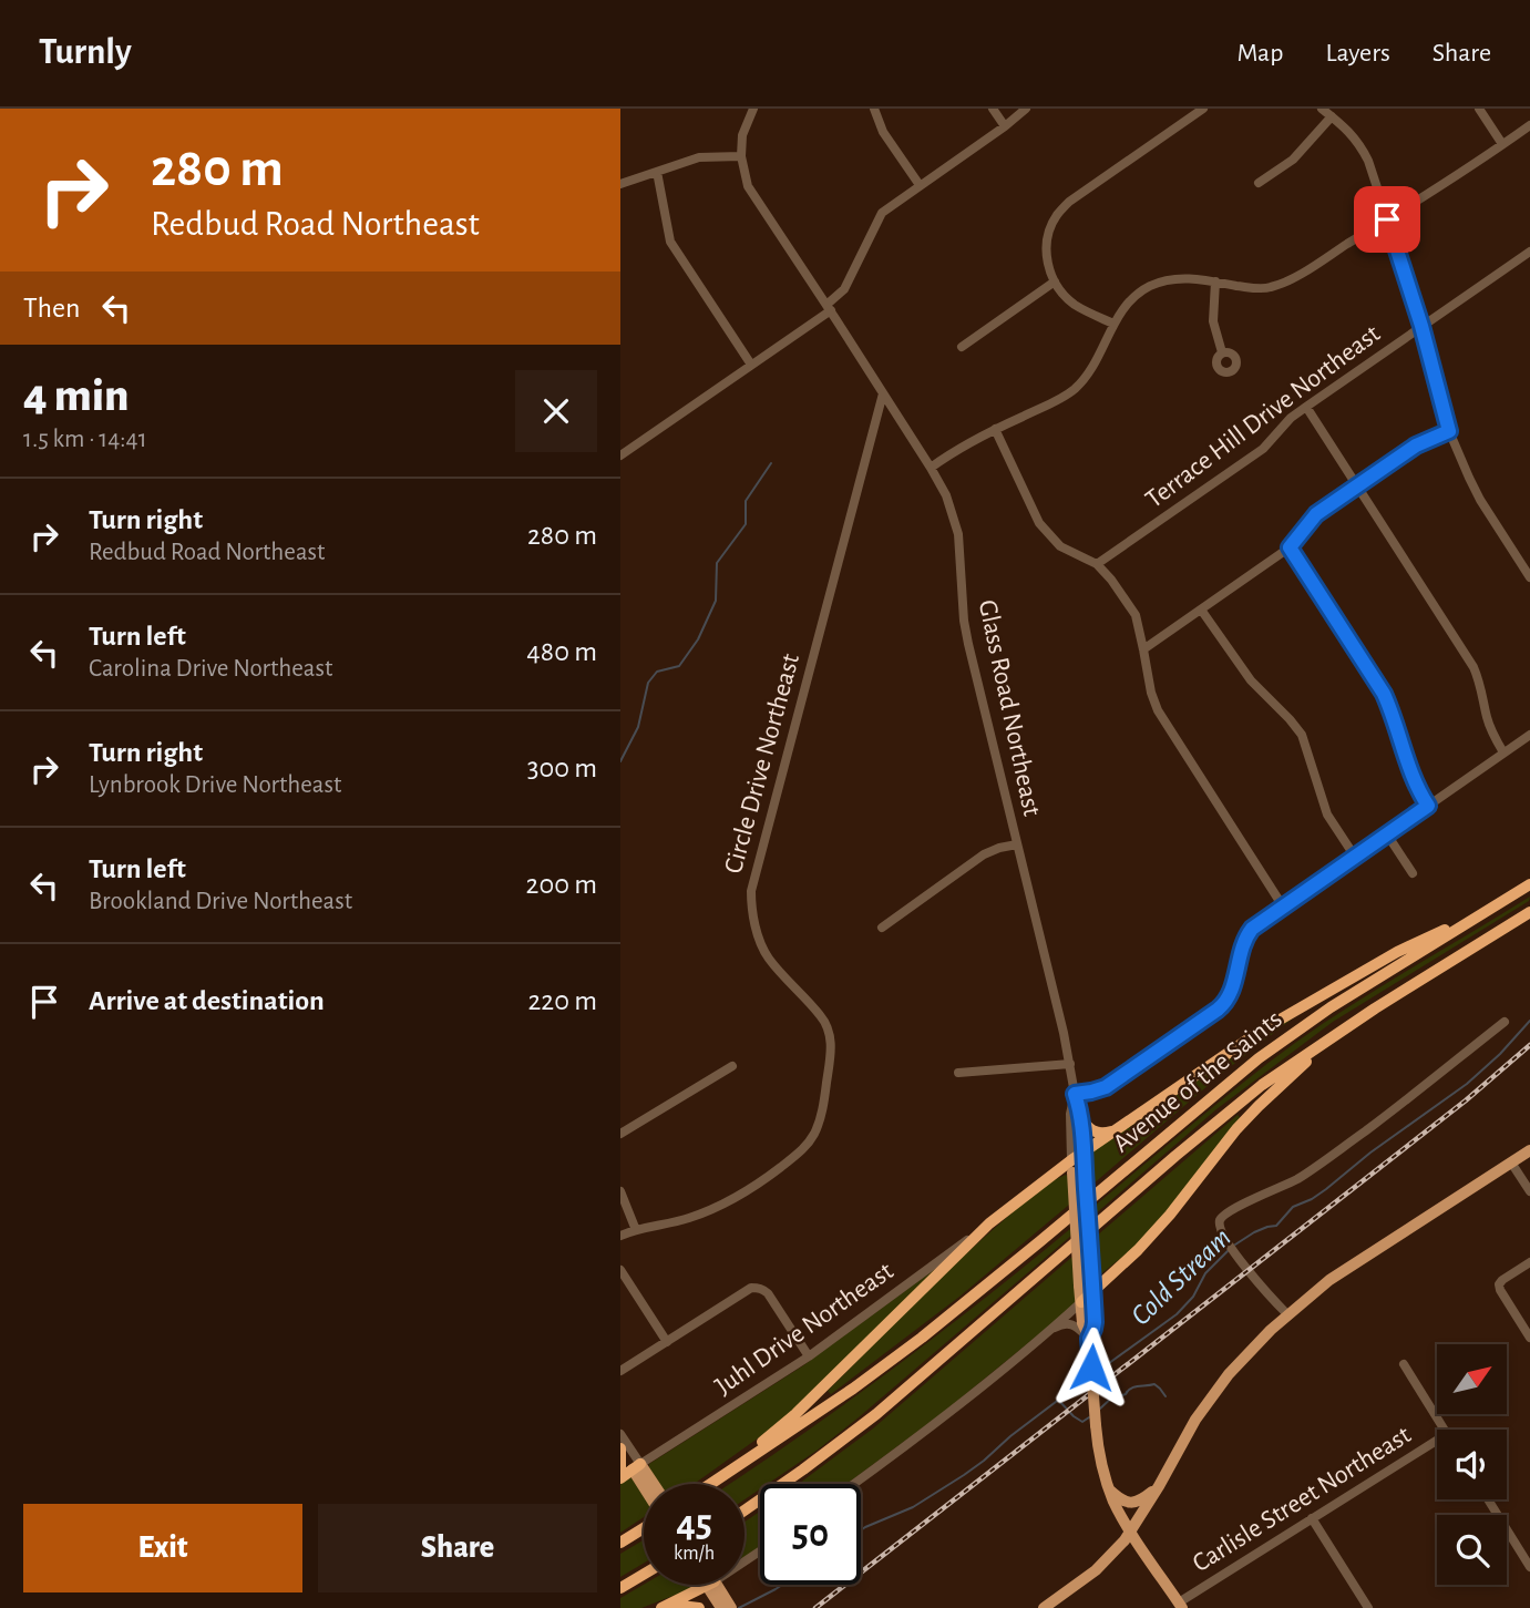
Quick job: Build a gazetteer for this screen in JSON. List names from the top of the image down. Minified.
{"streets":{"highway":["Avenue of the Saints"],"street":["Terrace Hill Drive Northeast","Glass Road Northeast","Circle Drive Northeast","Juhl Drive Northeast","Carlisle Street Northeast"]},"crossings":[["Glass Road Northeast","Circle Drive Northeast"]],"water":["Cold Stream"],"north":"top right","page":{"header":"Turnly","nav":["Map","Layers","Share"],"turn":["280 m","Redbud Road Northeast"],"then":"Then","heading":["4 min","1.5 km · 14:41"],"list":[{"name":"Turn right","note":"Redbud Road Northeast","value":"280 m"},{"name":"Turn left","note":"Carolina Drive Northeast","value":"480 m"},{"name":"Turn right","note":"Lynbrook Drive Northeast","value":"300 m"},{"name":"Turn left","note":"Brookland Drive Northeast","value":"200 m"},{"name":"Arrive at destination","value":"220 m"}],"speed":"45 km/h","limit":"50","buttons":["Exit","Share"]}}
